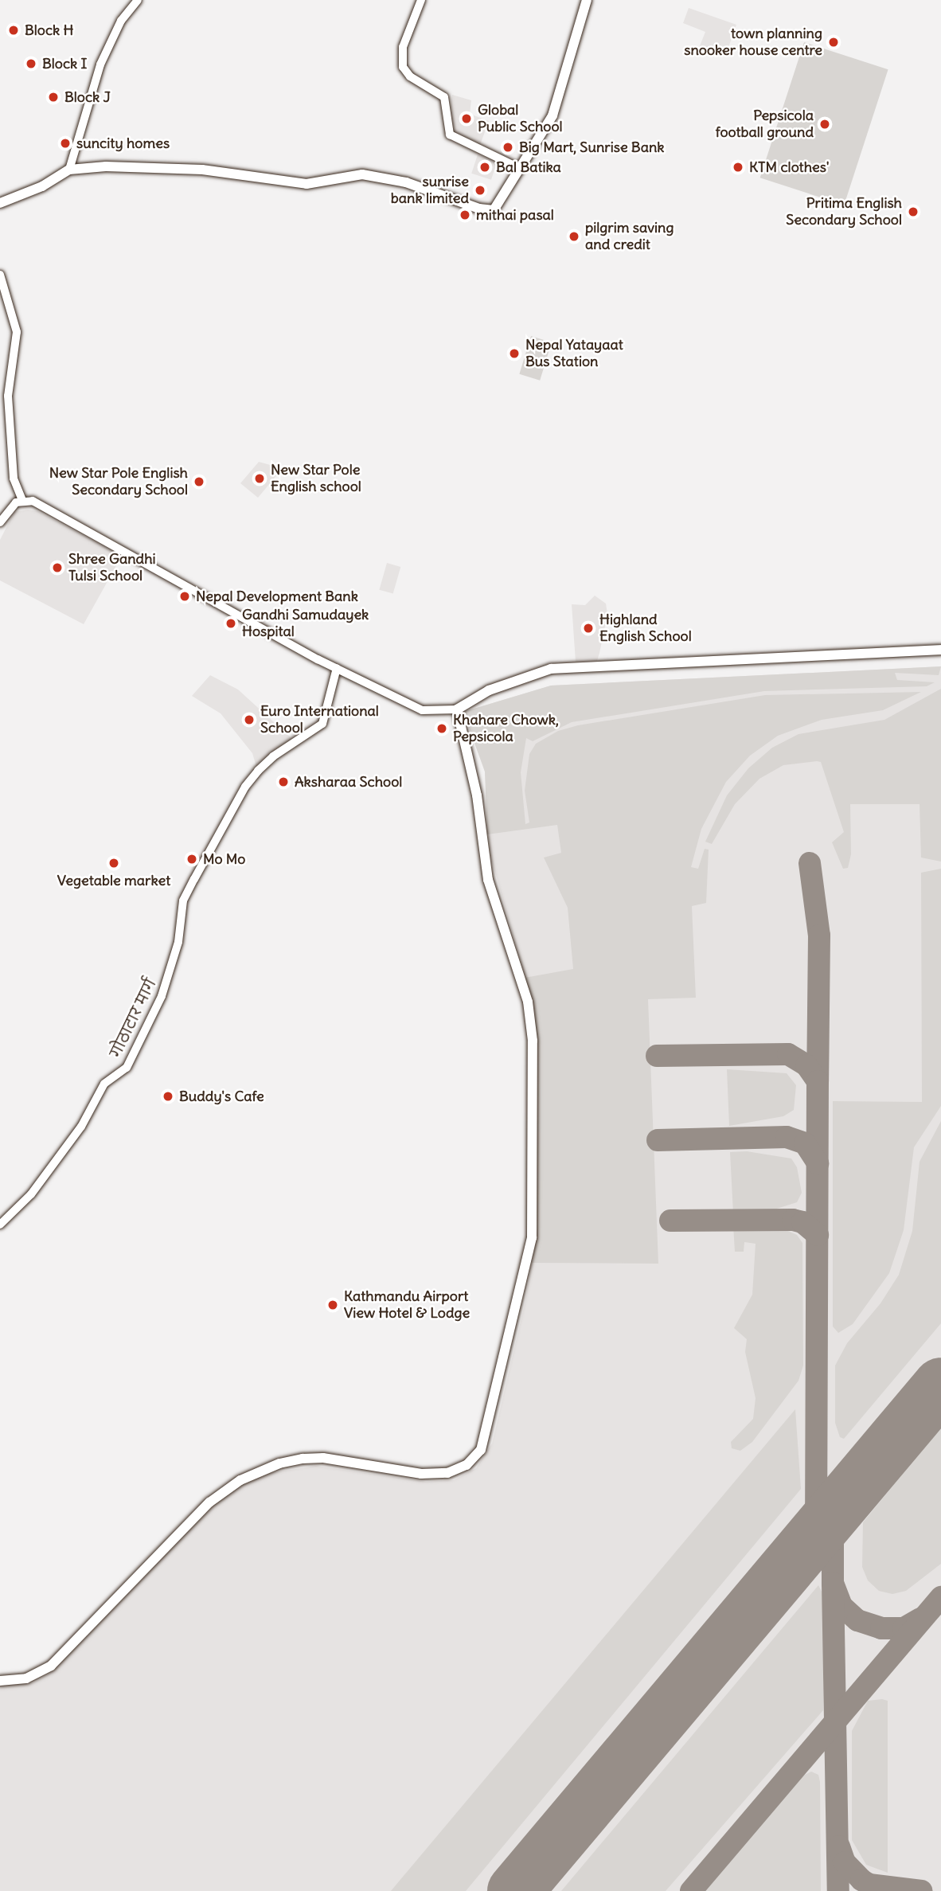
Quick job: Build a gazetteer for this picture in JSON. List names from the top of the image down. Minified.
{"streets":{"street":["गोठाटार मार्ग"]},"places":["Block H","town planning snooker house centre","Block I","Block J","Global Public School","Pepsicola football ground","suncity homes","Big Mart, Sunrise Bank","Bal Batika","KTM clothes'","sunrise bank limited","Pritima English Secondary School","mithai pasal","pilgrim saving and credit","Nepal Yatayaat Bus Station","New Star Pole English school","New Star Pole English Secondary School","Shree Gandhi Tulsi School","Nepal Development Bank","Gandhi Samudayek Hospital","Highland English School","Euro International School","Khahare Chowk, Pepsicola","Aksharaa School","Mo Mo","Vegetable market","Buddy's Cafe","Kathmandu Airport View Hotel & Lodge"]}
